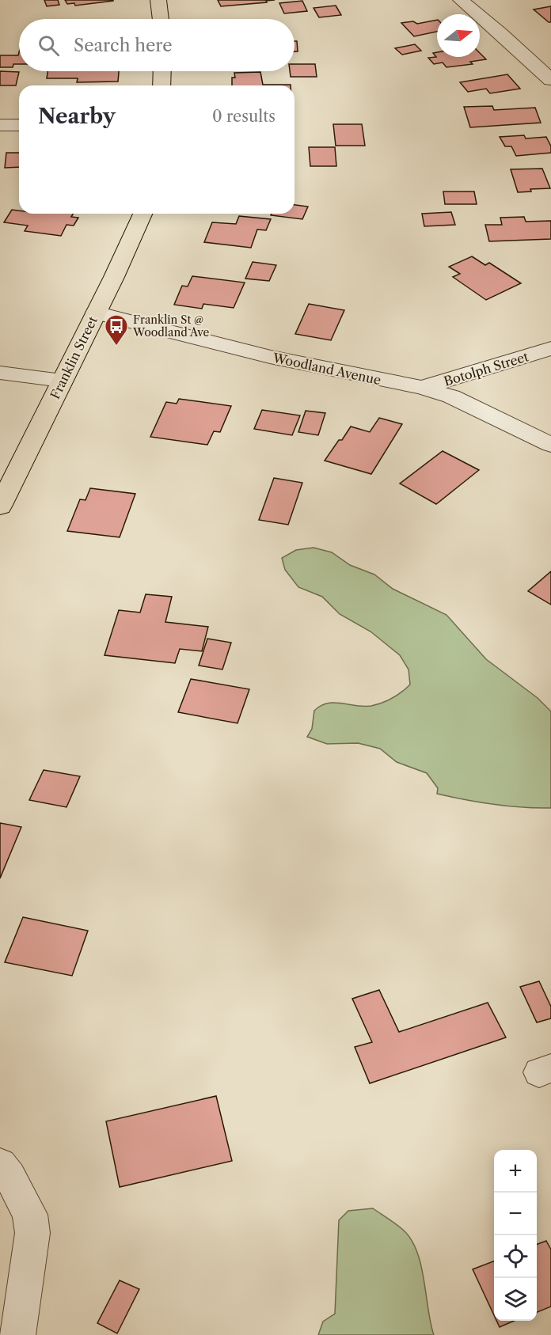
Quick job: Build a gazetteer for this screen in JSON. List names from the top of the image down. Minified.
{"streets":{"main road":["Franklin Street"],"street":["Woodland Avenue","Botolph Street"]},"crossings":[["Franklin Street","Woodland Avenue"],["Woodland Avenue","Botolph Street"]],"places":{"bus stop":["Franklin St @ Woodland Ave"]},"north":"right","page":{"search":"Search here","heading":["Nearby","0 results"],"map_buttons":["+","−"]}}
